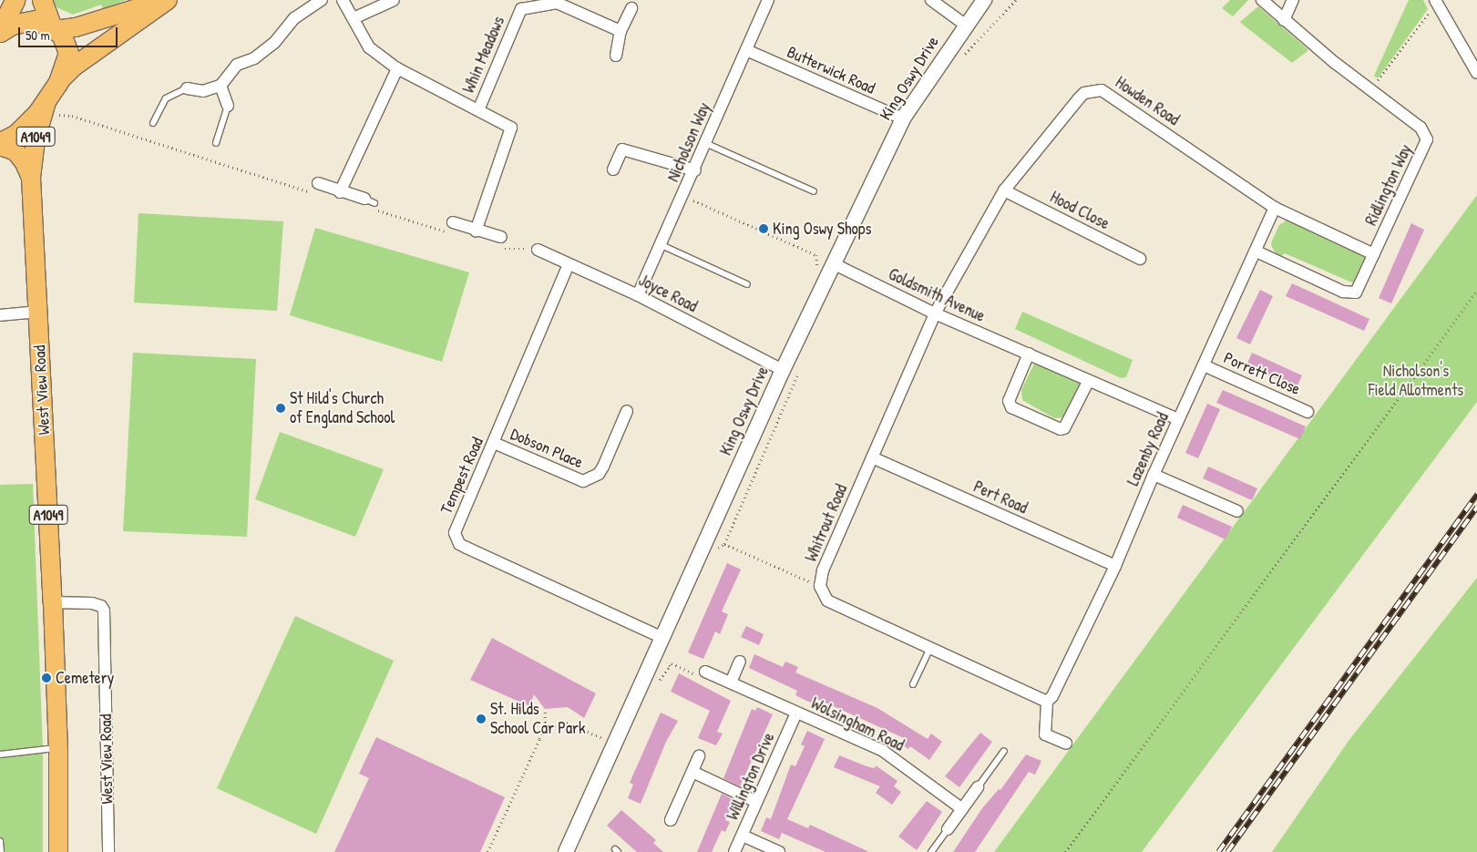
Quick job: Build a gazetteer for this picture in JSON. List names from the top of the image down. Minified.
{"streets":{"main road":["A1049","West View Road"],"street":["Whin Meadows","Butterwick Road","King Oswy Drive","Howden Road","Nicholson Way","Ridlington Way","Hood Close","Joyce Road","Goldsmith Avenue","Porrett Close","Dobson Place","Lazenby Road","Tempest Road","Pert Road","Whitrout Road","Wolsingham Road","Willington Drive"]},"crossings":[["Butterwick Road","King Oswy Drive"],["Butterwick Road","Nicholson Way"],["King Oswy Drive","Joyce Road"],["King Oswy Drive","Goldsmith Avenue"],["King Oswy Drive","Tempest Road"],["Howden Road","Ridlington Way"],["Howden Road","Hood Close"],["Howden Road","Goldsmith Avenue"],["Howden Road","Lazenby Road"],["Howden Road","Whitrout Road"],["Nicholson Way","Joyce Road"],["Ridlington Way","Lazenby Road"],["Joyce Road","Tempest Road"],["Goldsmith Avenue","Lazenby Road"],["Goldsmith Avenue","Whitrout Road"],["Porrett Close","Lazenby Road"],["Dobson Place","Tempest Road"],["Lazenby Road","Pert Road"],["Lazenby Road","Whitrout Road"],["Pert Road","Whitrout Road"],["Wolsingham Road","Willington Drive"]],"parks":["Nicholson's Field Allotments"],"places":["King Oswy Shops","St Hild's Church of England School","Cemetery","St. Hilds School Car Park"],"scale_bar":"50 m"}
